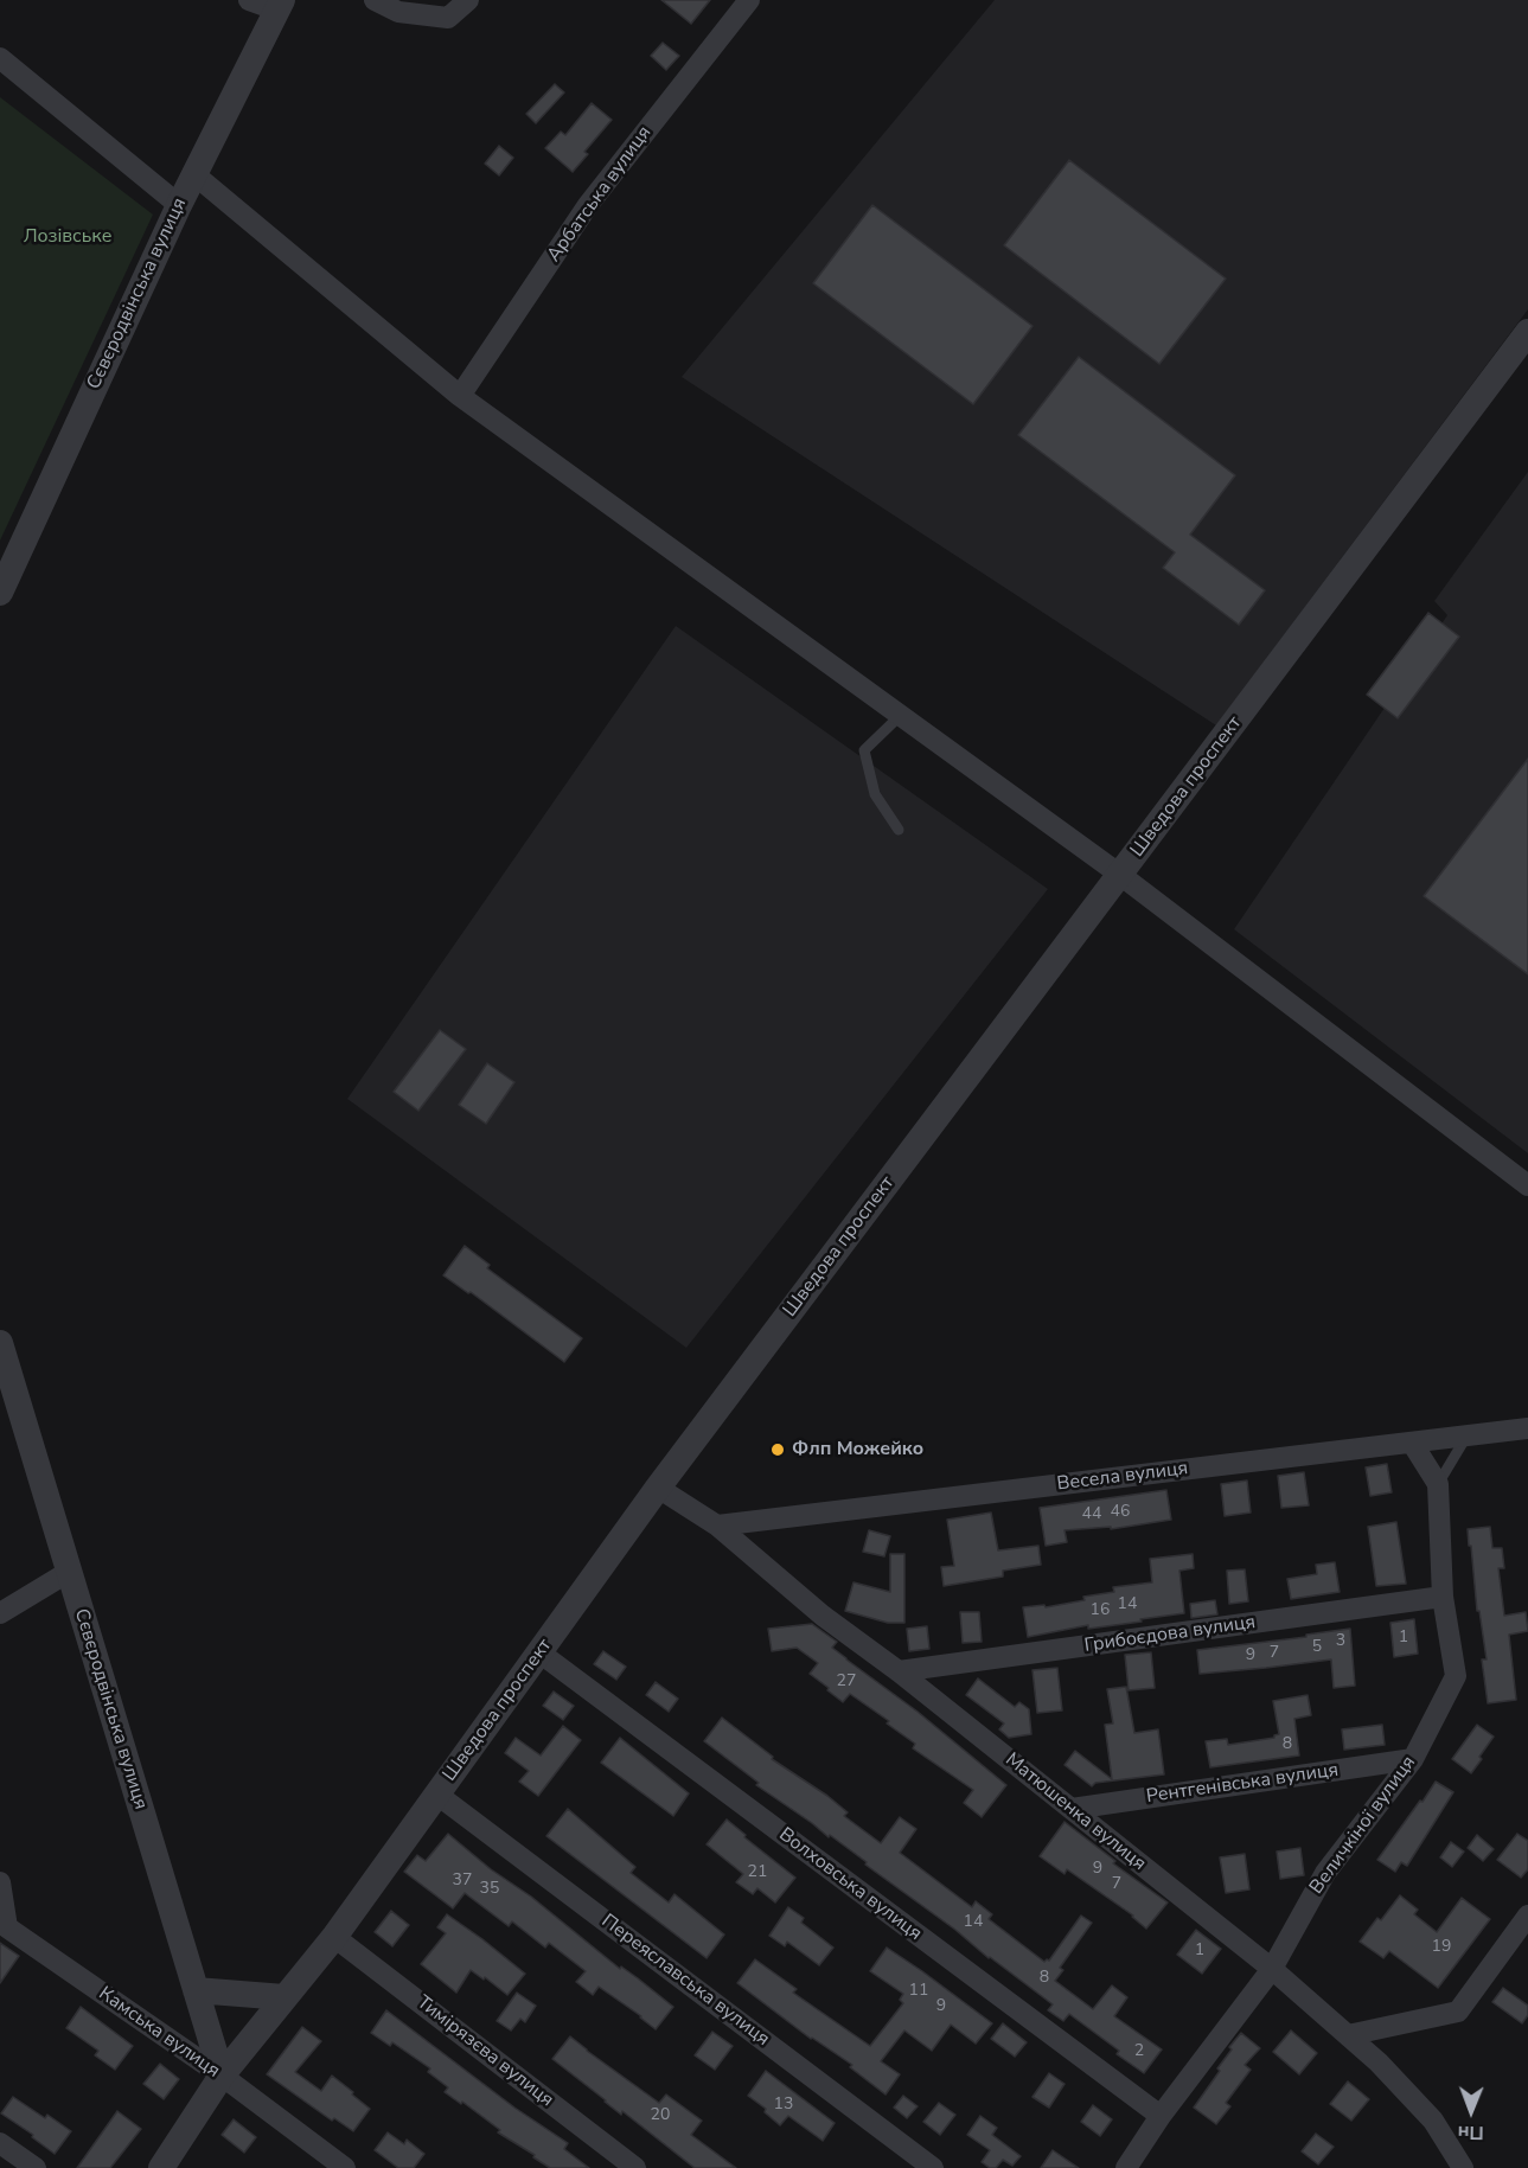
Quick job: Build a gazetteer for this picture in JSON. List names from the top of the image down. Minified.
{"streets":{"street":["Арбатська вулиця","Сєвєродвінська вулиця","Шведова проспект","Весела вулиця","Грибоєдова вулиця","Рентгенівська вулиця","Матюшенка вулиця","Величкіної вулиця","Волховська вулиця","Переяславська вулиця","Камська вулиця","Тимірязєва вулиця"]},"crossings":[["Сєвєродвінська вулиця","Шведова проспект"],["Сєвєродвінська вулиця","Камська вулиця"],["Шведова проспект","Матюшенка вулиця"],["Шведова проспект","Волховська вулиця"],["Шведова проспект","Переяславська вулиця"],["Шведова проспект","Камська вулиця"],["Шведова проспект","Тимірязєва вулиця"],["Весела вулиця","Матюшенка вулиця"],["Грибоєдова вулиця","Матюшенка вулиця"],["Грибоєдова вулиця","Величкіної вулиця"],["Рентгенівська вулиця","Матюшенка вулиця"],["Рентгенівська вулиця","Величкіної вулиця"],["Матюшенка вулиця","Величкіної вулиця"],["Величкіної вулиця","Волховська вулиця"]],"parks":["Лозівське"],"places":["Флп Можейко"],"house_numbers":["46","44","14","16","1","3","5","7","9","27","8","9","21","37","7","35","14","19","1","8","11","9","2","13","20"],"north":"bottom"}
